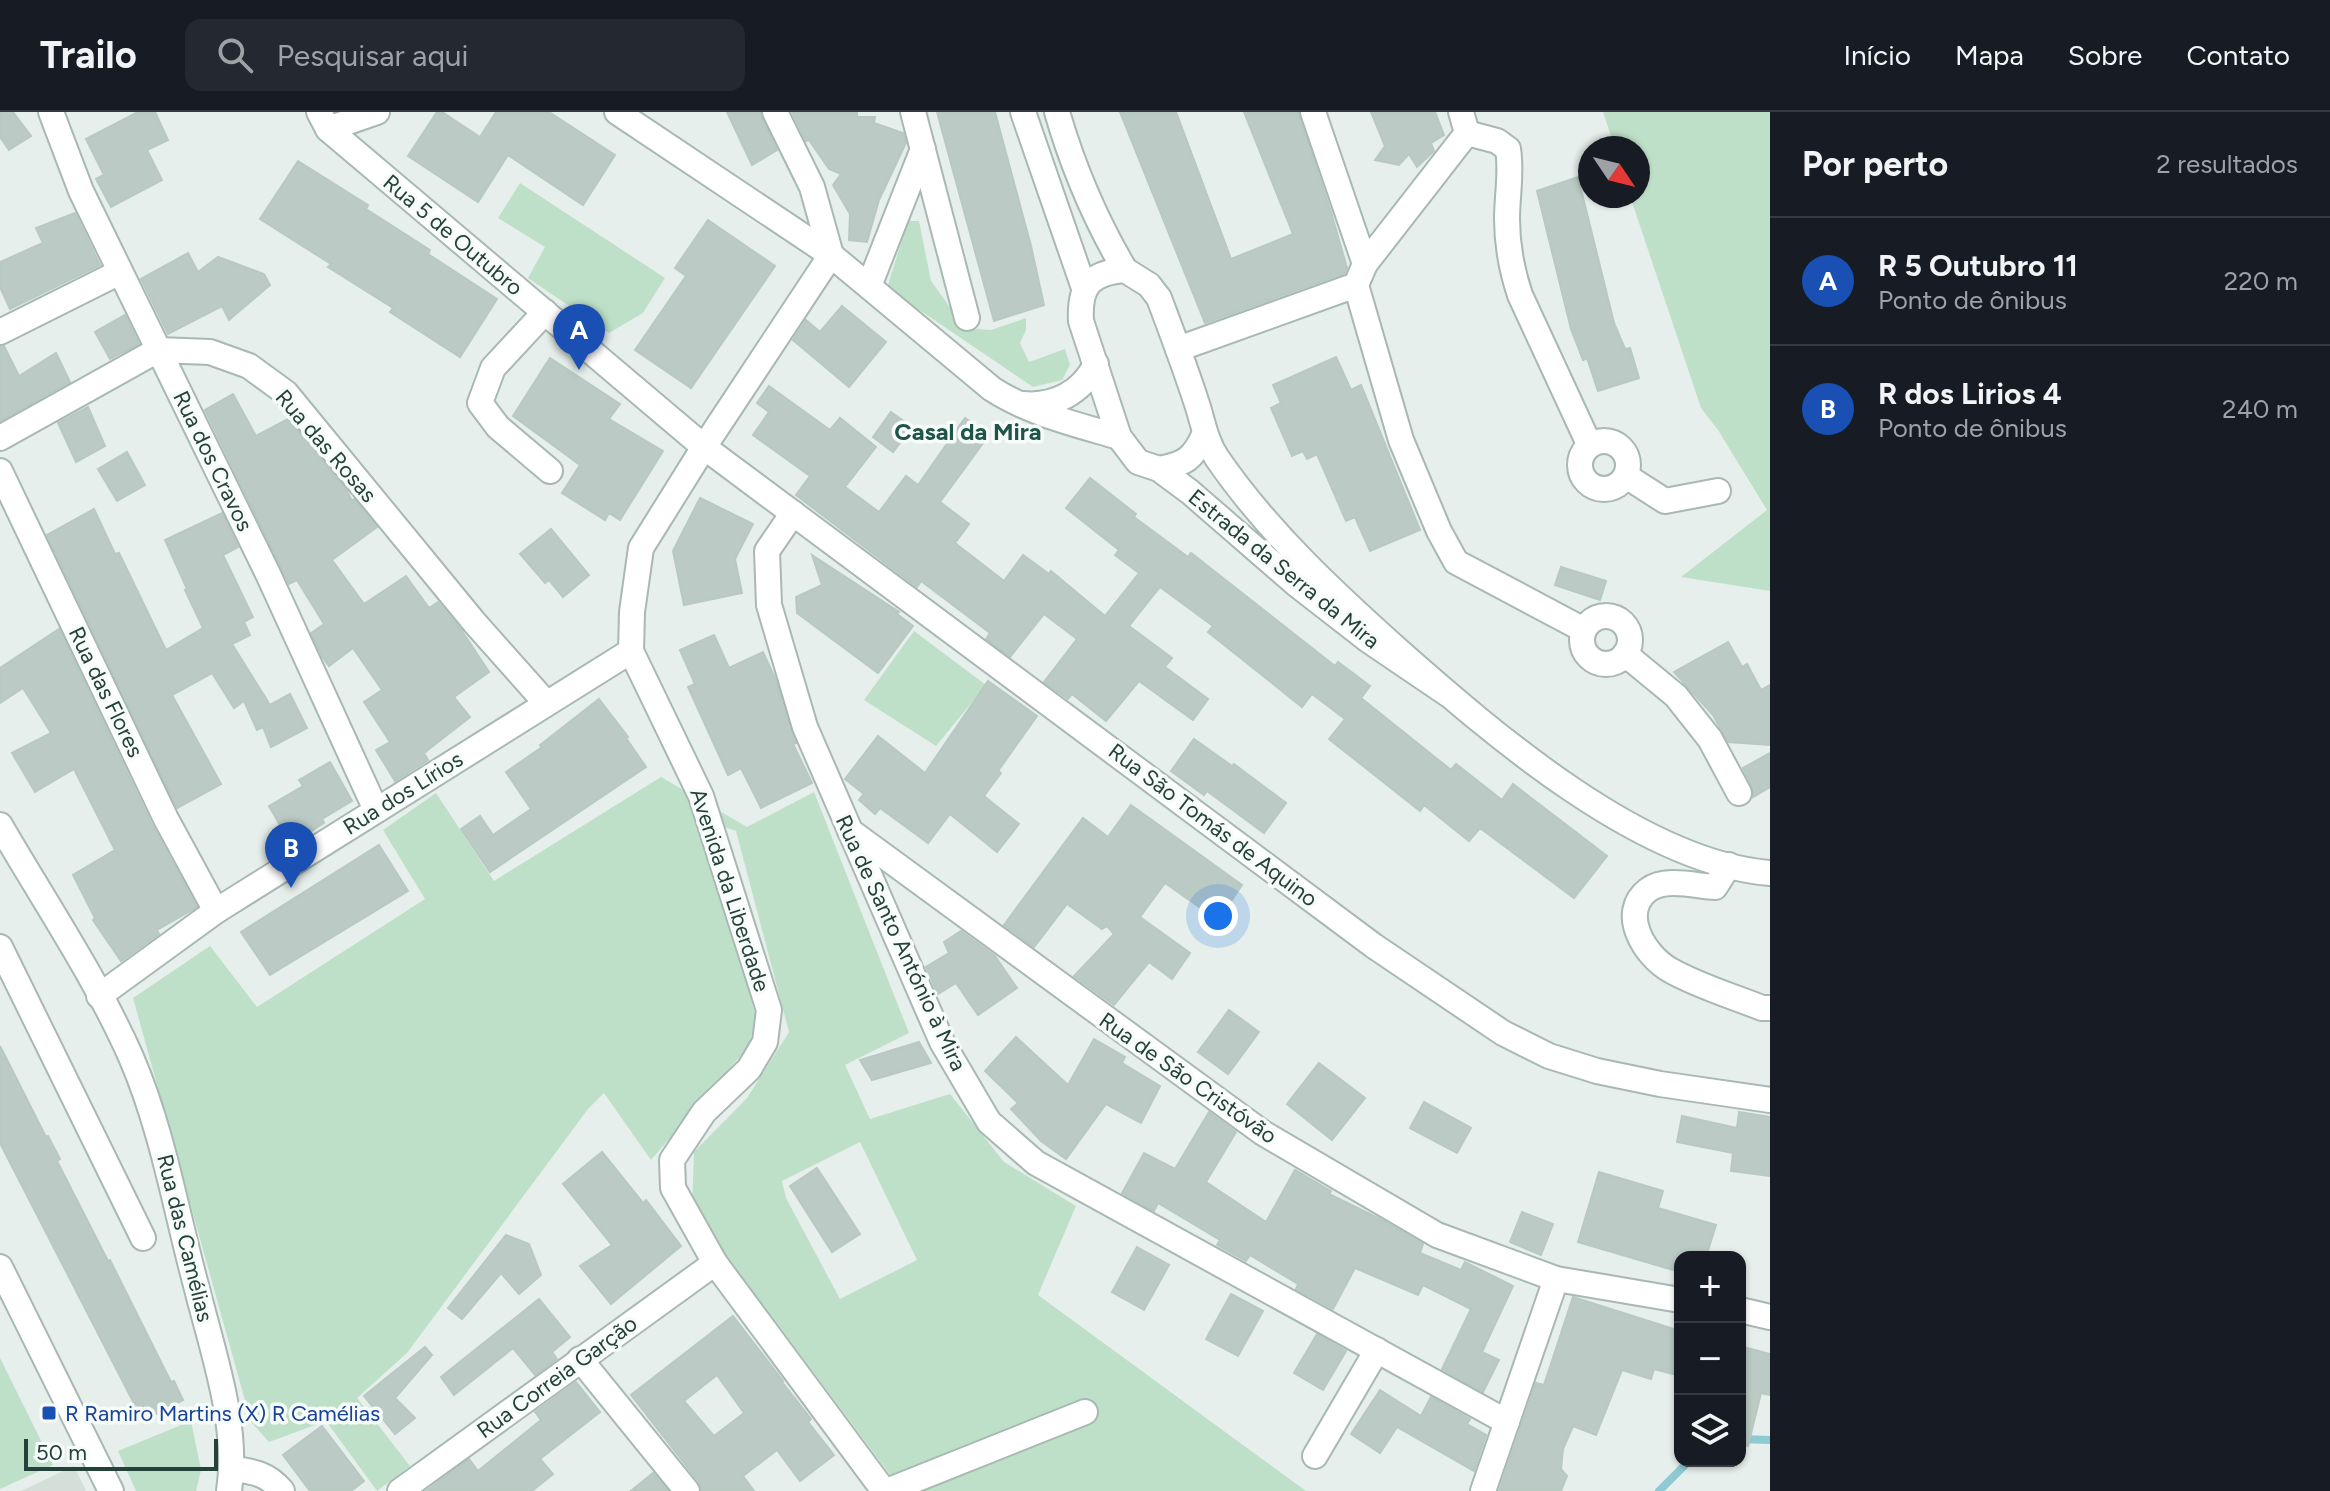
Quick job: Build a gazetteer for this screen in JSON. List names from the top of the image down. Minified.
{"streets":{"street":["Rua 5 de Outubro","Rua das Rosas","Rua dos Cravos","Estrada da Serra da Mira","Rua das Flores","Rua dos Lírios","Rua São Tomás de Aquino","Avenida da Liberdade","Rua de Santo António à Mira","Rua de São Cristóvão","Rua das Camélias","Rua Correia Garção"]},"crossings":[["Rua 5 de Outubro","Rua São Tomás de Aquino"],["Rua 5 de Outubro","Avenida da Liberdade"],["Rua das Rosas","Rua dos Cravos"],["Rua das Rosas","Rua dos Lírios"],["Rua dos Cravos","Rua dos Lírios"],["Rua das Flores","Rua dos Lírios"],["Rua dos Lírios","Avenida da Liberdade"],["Rua dos Lírios","Rua das Camélias"],["Rua São Tomás de Aquino","Avenida da Liberdade"],["Rua São Tomás de Aquino","Rua de Santo António à Mira"],["Avenida da Liberdade","Rua Correia Garção"],["Rua de Santo António à Mira","Rua de São Cristóvão"]],"districts":["Casal da Mira"],"places":{"transit":["R Ramiro Martins (X) R Camélias"]},"scale_bar":"50 m","north":"bottom right","page":{"header":"Trailo","search":"Pesquisar aqui","nav":["Início","Mapa","Sobre","Contato"],"heading":["Por perto","2 resultados"],"list":[{"mark":"A","name":"R 5 Outubro 11","note":"Ponto de ônibus","value":"220 m"},{"mark":"B","name":"R dos Lirios 4","note":"Ponto de ônibus","value":"240 m"}],"pins":["A","B"],"map_buttons":["+","−"],"scale":"50 m"}}
